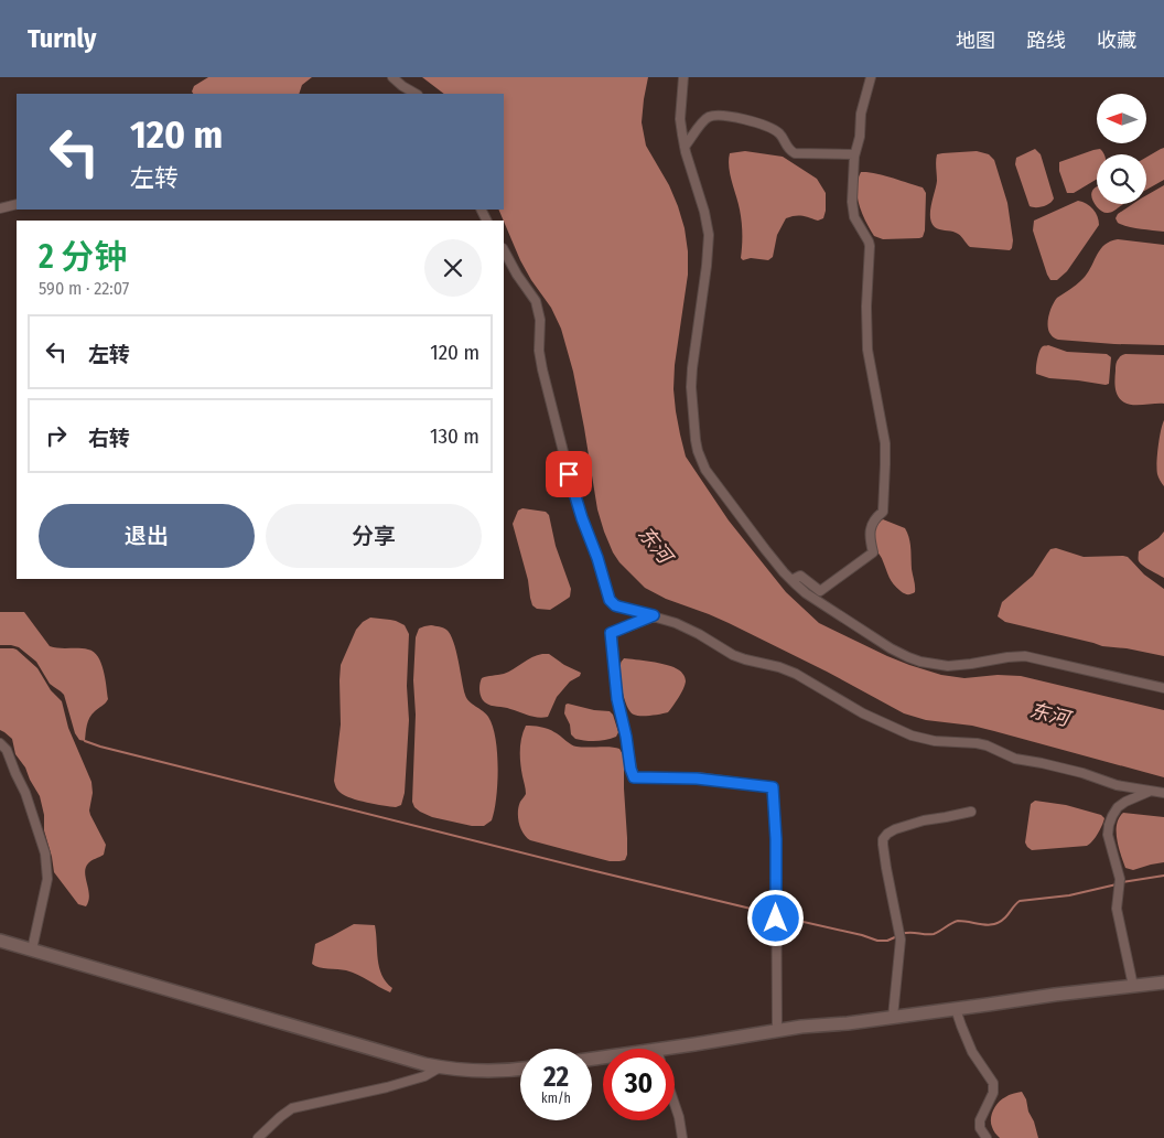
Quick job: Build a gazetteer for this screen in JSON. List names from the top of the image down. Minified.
{"water":["东河"],"north":"left","page":{"header":"Turnly","nav":["地图","路线","收藏"],"turn":["120 m","左转"],"heading":["2 分钟","590 m · 22:07"],"list":[{"name":"左转","value":"120 m"},{"name":"右转","value":"130 m"}],"buttons":["退出","分享"],"speed":"22 km/h","limit":"30"}}
